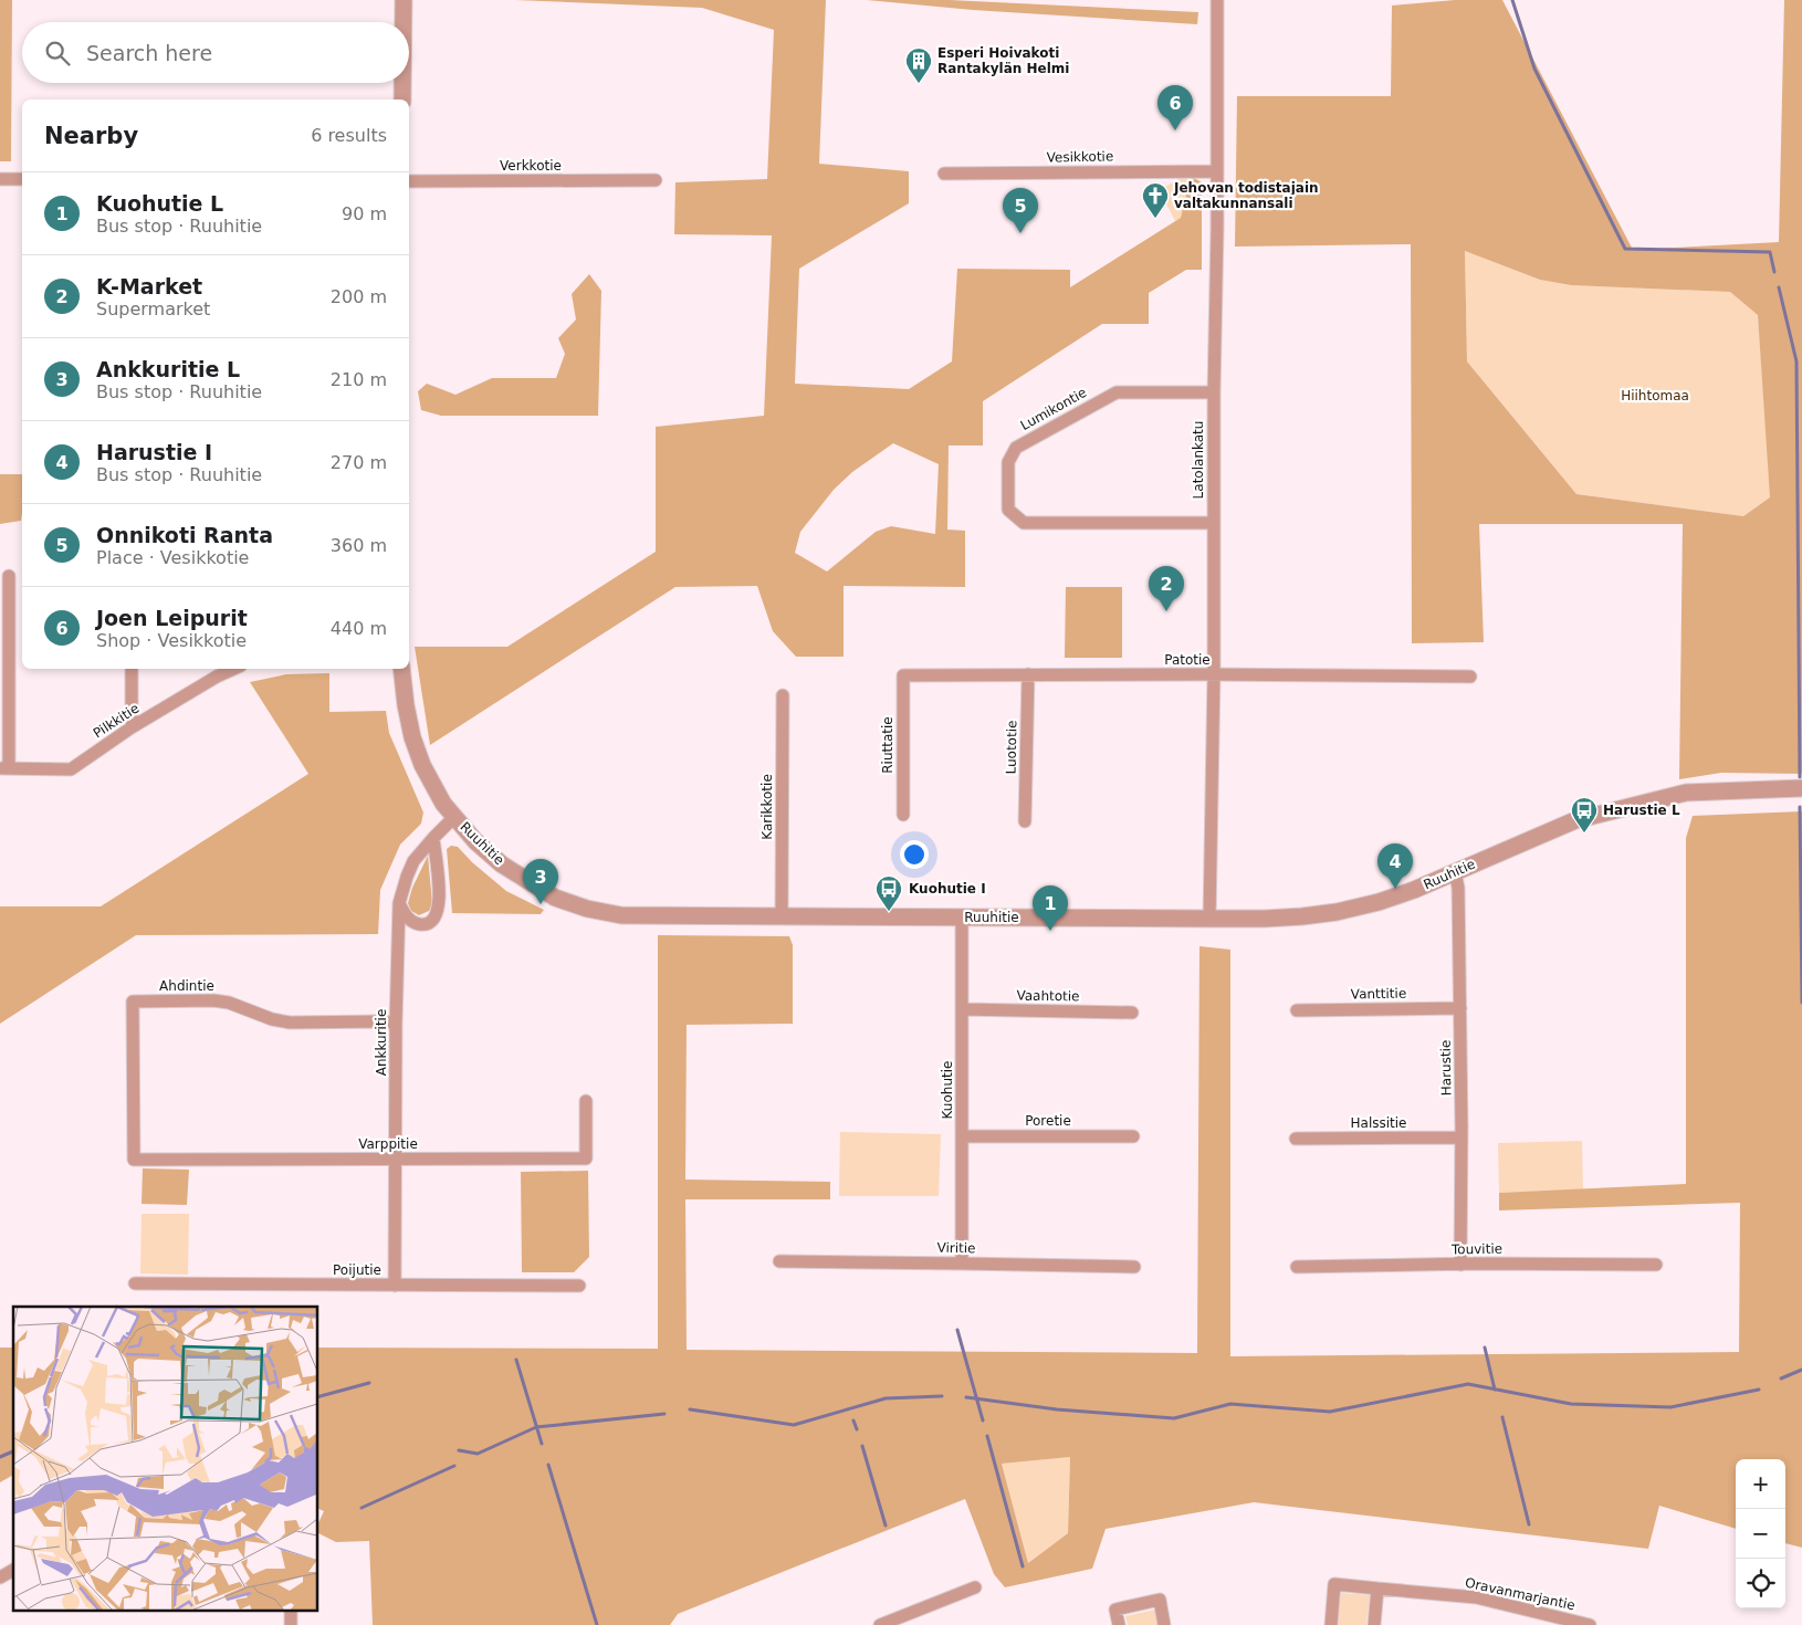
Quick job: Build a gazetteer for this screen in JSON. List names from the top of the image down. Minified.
{"streets":{"street":["Vesikkotie","Verkkotie","Lumikontie","Latolankatu","Patotie","Pilkkitie","Riuttatie","Luototie","Karikkotie","Ruuhitie","Ahdintie","Vanttitie","Vaahtotie","Ankkuritie","Harustie","Kuohutie","Poretie","Halssitie","Varppitie","Viritie","Touvitie","Poijutie","Oravanmarjantie"]},"crossings":[["Vesikkotie","Latolankatu"],["Lumikontie","Latolankatu"],["Latolankatu","Patotie"],["Latolankatu","Ruuhitie"],["Patotie","Riuttatie"],["Patotie","Luototie"],["Karikkotie","Ruuhitie"],["Ruuhitie","Ankkuritie"],["Ruuhitie","Harustie"],["Ruuhitie","Kuohutie"],["Ahdintie","Ankkuritie"],["Ahdintie","Varppitie"],["Vanttitie","Harustie"],["Vaahtotie","Kuohutie"],["Ankkuritie","Varppitie"],["Ankkuritie","Poijutie"],["Harustie","Halssitie"],["Harustie","Touvitie"],["Kuohutie","Poretie"],["Kuohutie","Viritie"]],"parks":["Hiihtomaa"],"places":{"building":["Esperi Hoivakoti Rantakylän Helmi"],"church":["Jehovan todistajain valtakunnansali"],"bus stop":["Harustie L","Kuohutie I"]},"page":{"search":"Search here","pins":["6","5","2","4","3","1"],"heading":["Nearby","6 results"],"list":[{"mark":"1","name":"Kuohutie L","note":"Bus stop · Ruuhitie","value":"90 m"},{"mark":"2","name":"K-Market","note":"Supermarket","value":"200 m"},{"mark":"3","name":"Ankkuritie L","note":"Bus stop · Ruuhitie","value":"210 m"},{"mark":"4","name":"Harustie I","note":"Bus stop · Ruuhitie","value":"270 m"},{"mark":"5","name":"Onnikoti Ranta","note":"Place · Vesikkotie","value":"360 m"},{"mark":"6","name":"Joen Leipurit","note":"Shop · Vesikkotie","value":"440 m"}],"map_buttons":["+","−"]}}
